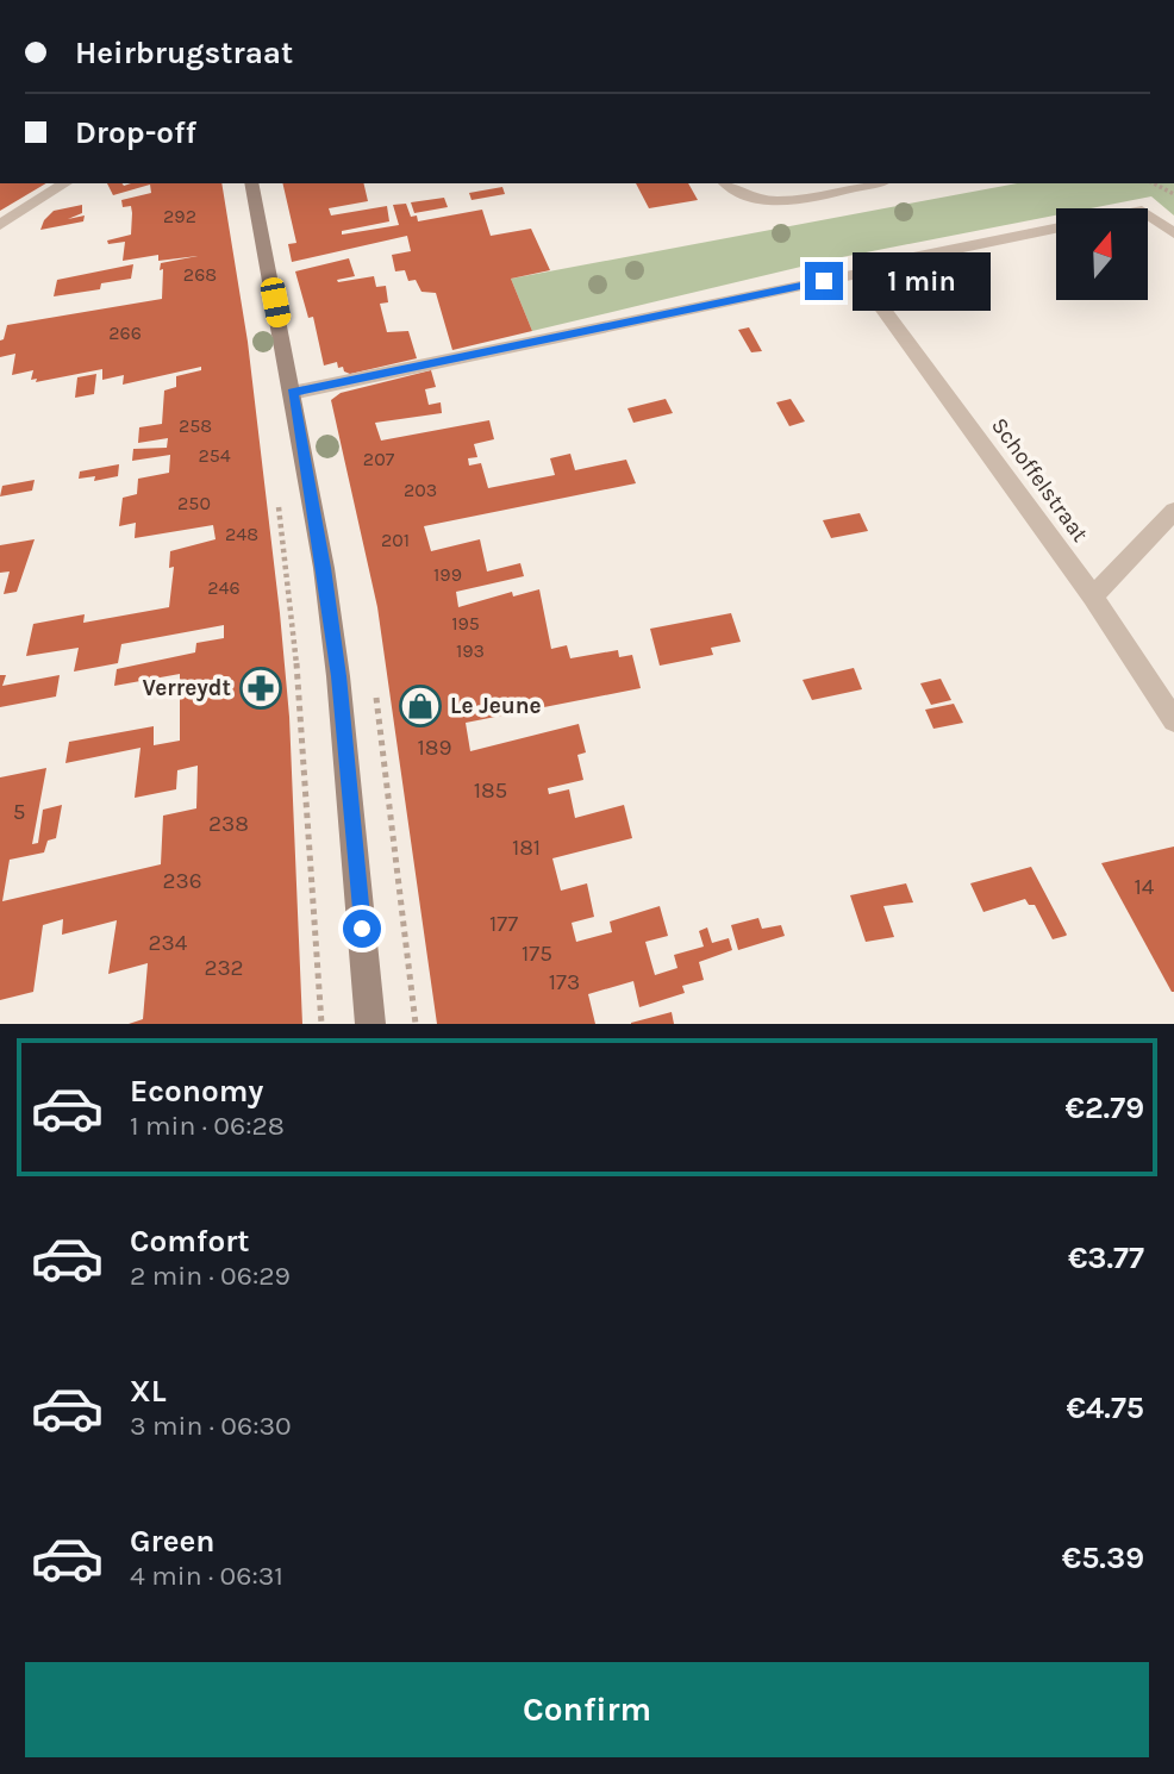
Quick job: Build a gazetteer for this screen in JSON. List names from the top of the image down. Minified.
{"streets":{"street":["Schoffelstraat"]},"places":{"pharmacy":["Verreydt"],"shop":["Le Jeune"]},"house_numbers":["292","268","266","258","254","207","203","250","248","201","199","246","195","193","189","185","5","238","181","236","14","177","234","175","232","173"],"north":"top","page":{"banner":["Heirbrugstraat","Drop-off"],"bubble":"1 min","list":[{"name":"Economy","note":"1 min · 06:28","value":"€2.79"},{"name":"Comfort","note":"2 min · 06:29","value":"€3.77"},{"name":"XL","note":"3 min · 06:30","value":"€4.75"},{"name":"Green","note":"4 min · 06:31","value":"€5.39"}],"buttons":"Confirm"}}
